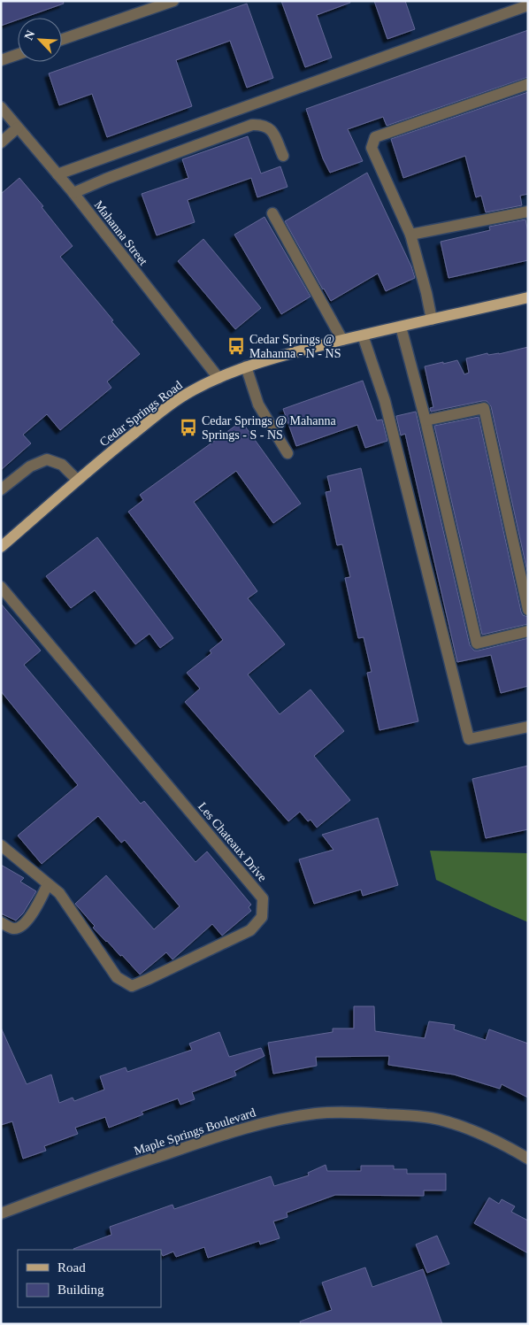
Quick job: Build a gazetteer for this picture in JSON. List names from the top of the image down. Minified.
{"streets":{"main road":["Cedar Springs Road"],"street":["Mahanna Street","Les Chateaux Drive","Maple Springs Boulevard"]},"crossings":[["Mahanna Street","Cedar Springs Road"]],"places":{"bus stop":["Cedar Springs @ Mahanna - N - NS","Cedar Springs @ Mahanna Springs - S - NS"]},"legend":["Road","Building"],"north":"top left"}
